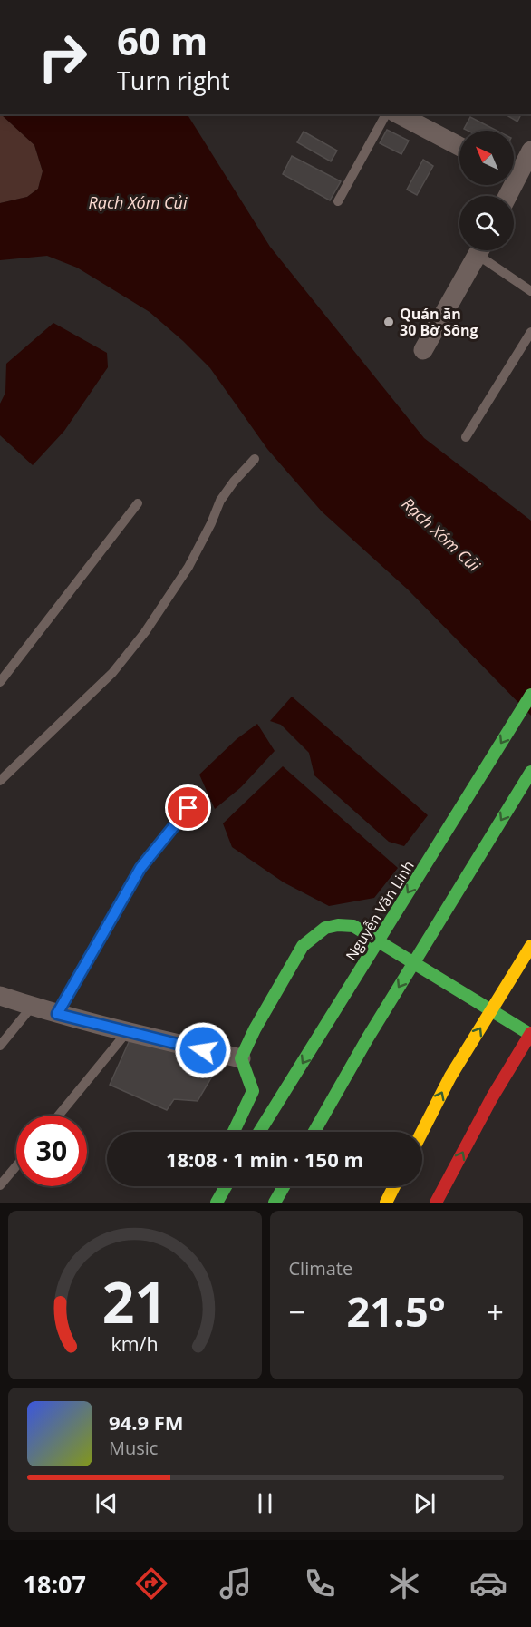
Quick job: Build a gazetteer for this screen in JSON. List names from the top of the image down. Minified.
{"streets":{"main road":["Nguyễn Văn Linh"]},"water":["Rạch Xóm Củi"],"places":["Quán ăn 30 Bờ Sông"],"north":"top left","page":{"turn":["60 m","Turn right"],"limit":"30","trip":"18:08 · 1 min · 150 m","tile":"Climate","heat":["−","21.5°","+"],"song":["94.9 FM","Music"],"tabs":"18:07","gauge":["21","km/h"]}}
